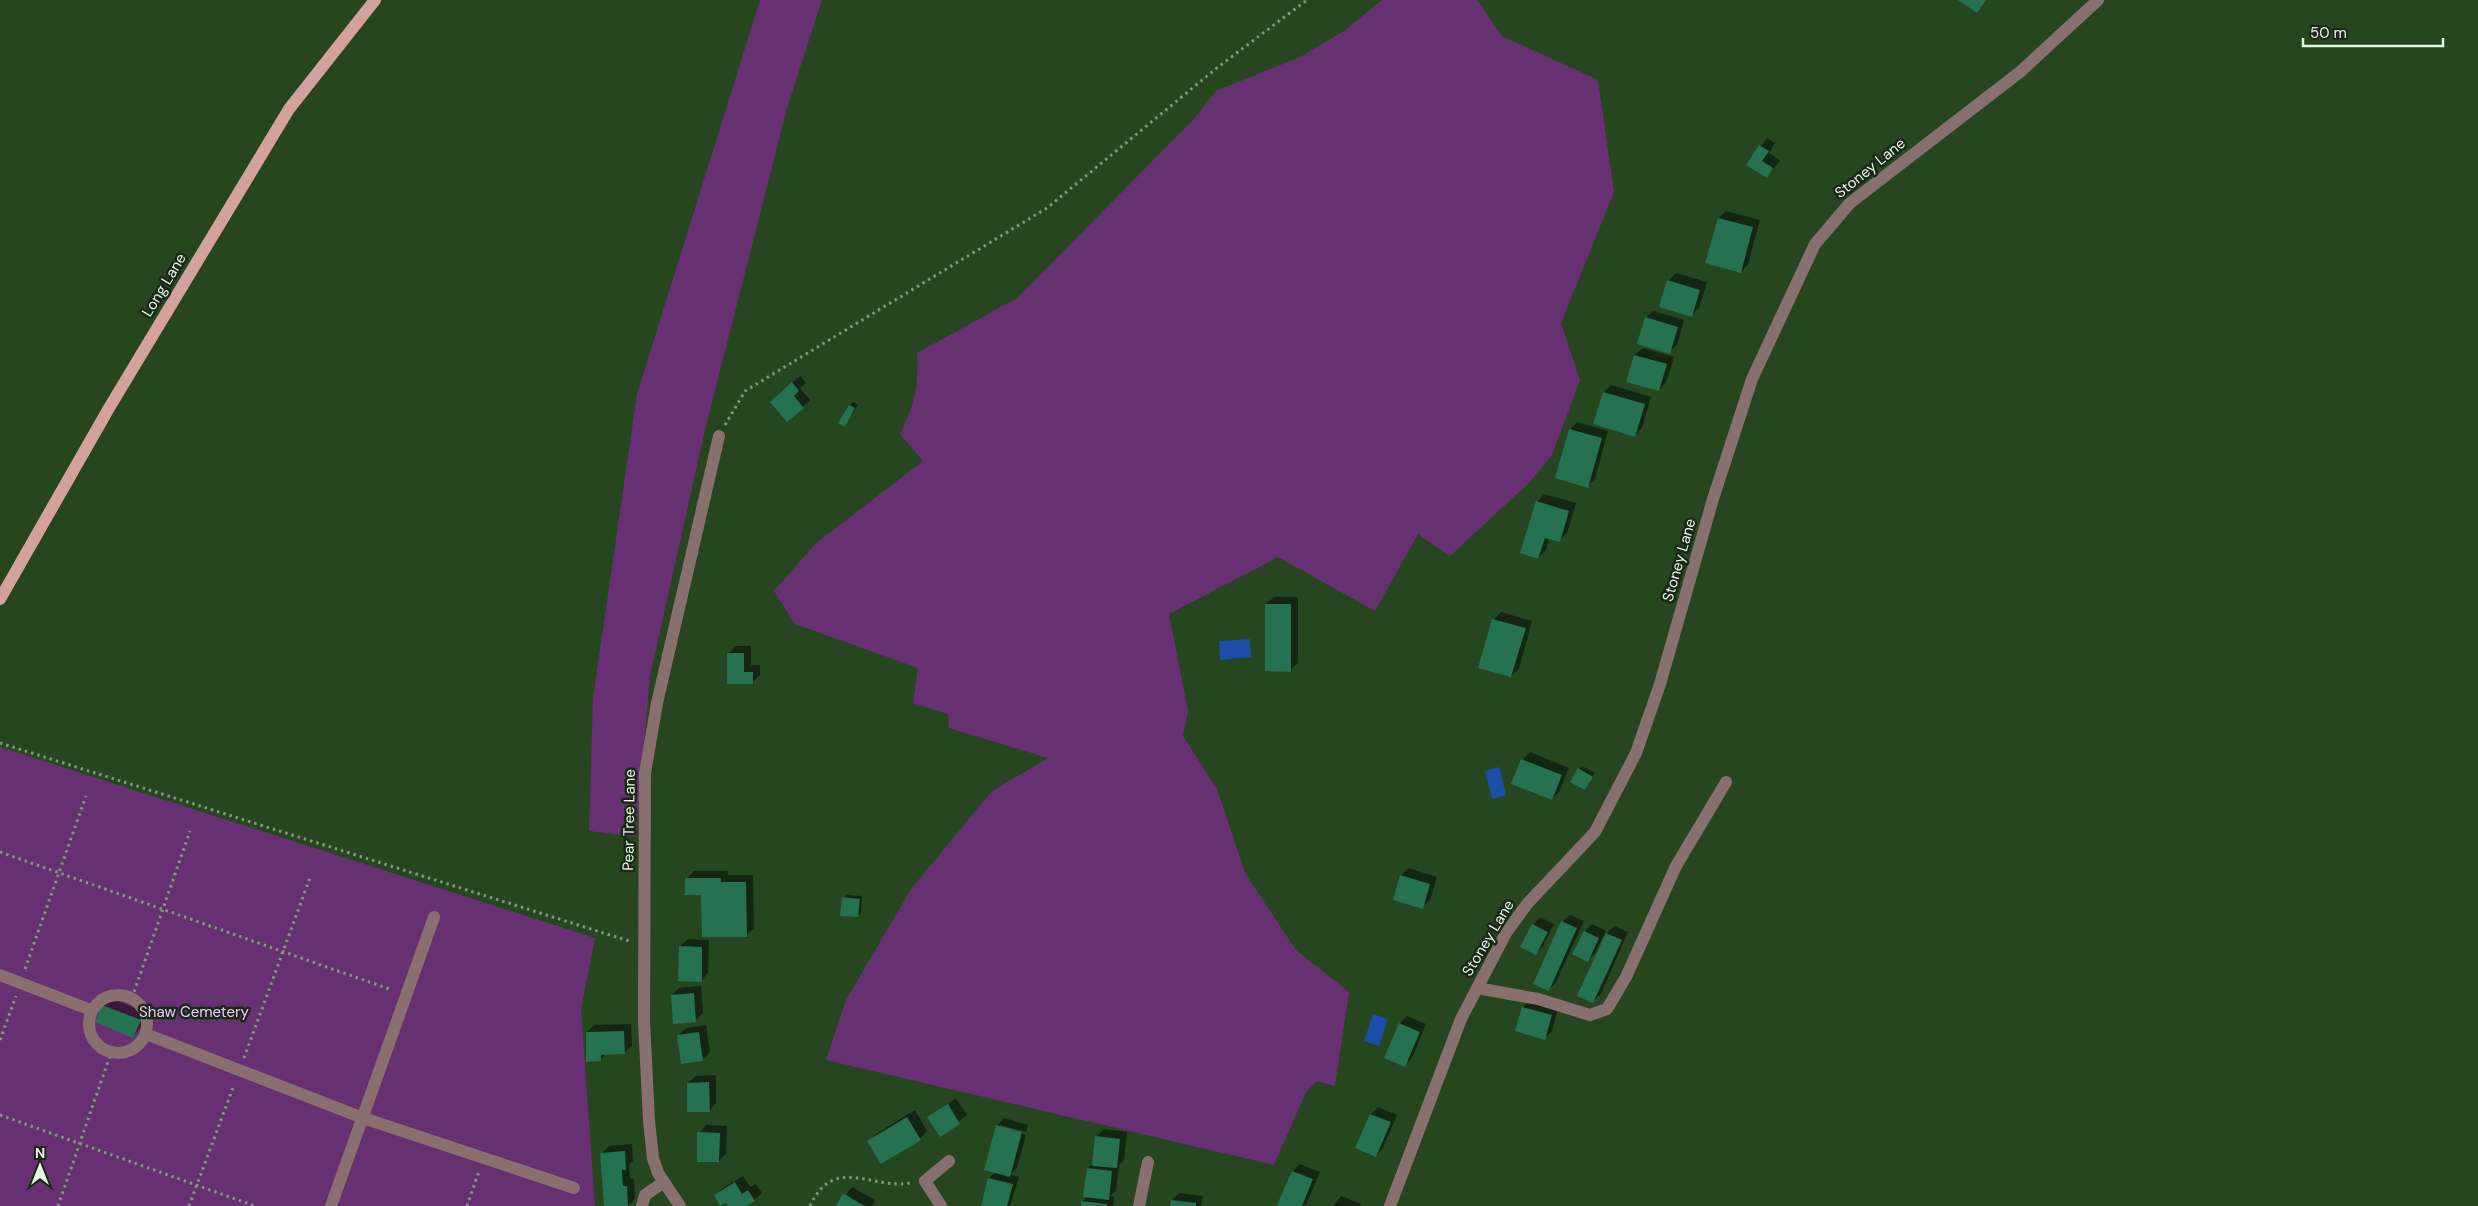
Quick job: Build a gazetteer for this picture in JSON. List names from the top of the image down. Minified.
{"streets":{"main road":["Long Lane"],"street":["Stoney Lane","Pear Tree Lane"]},"parks":["Shaw Cemetery"],"scale_bar":"50 m","north":"top"}
